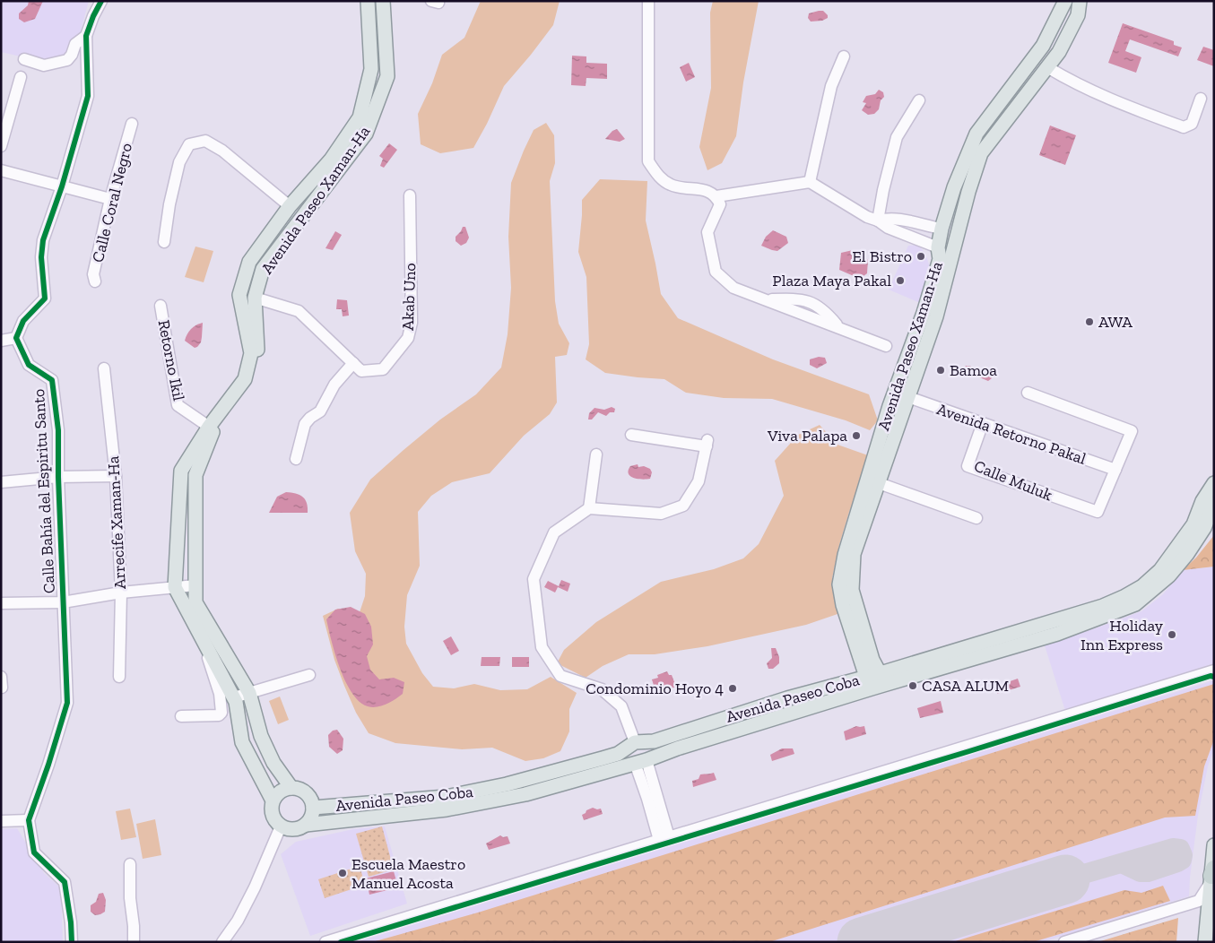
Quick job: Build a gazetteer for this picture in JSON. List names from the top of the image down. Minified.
{"streets":{"main road":["Avenida Paseo Xaman-Ha","Avenida Paseo Coba"],"street":["Calle Coral Negro","Akab Uno","Retorno Ikil","Avenida Retorno Pakal","Calle Muluk","Calle Bahía del Espiritu Santo","Arrecife Xaman-Ha"]},"crossings":[["Avenida Paseo Xaman-Ha","Akab Uno"],["Avenida Paseo Xaman-Ha","Retorno Ikil"],["Avenida Paseo Xaman-Ha","Avenida Retorno Pakal"],["Avenida Paseo Xaman-Ha","Avenida Paseo Coba"],["Avenida Retorno Pakal","Calle Muluk"]],"places":["El Bistro","Plaza Maya Pakal","AWA","Bamoa","Viva Palapa","Holiday Inn Express","CASA ALUM","Condominio Hoyo 4","Escuela Maestro Manuel Acosta"]}
